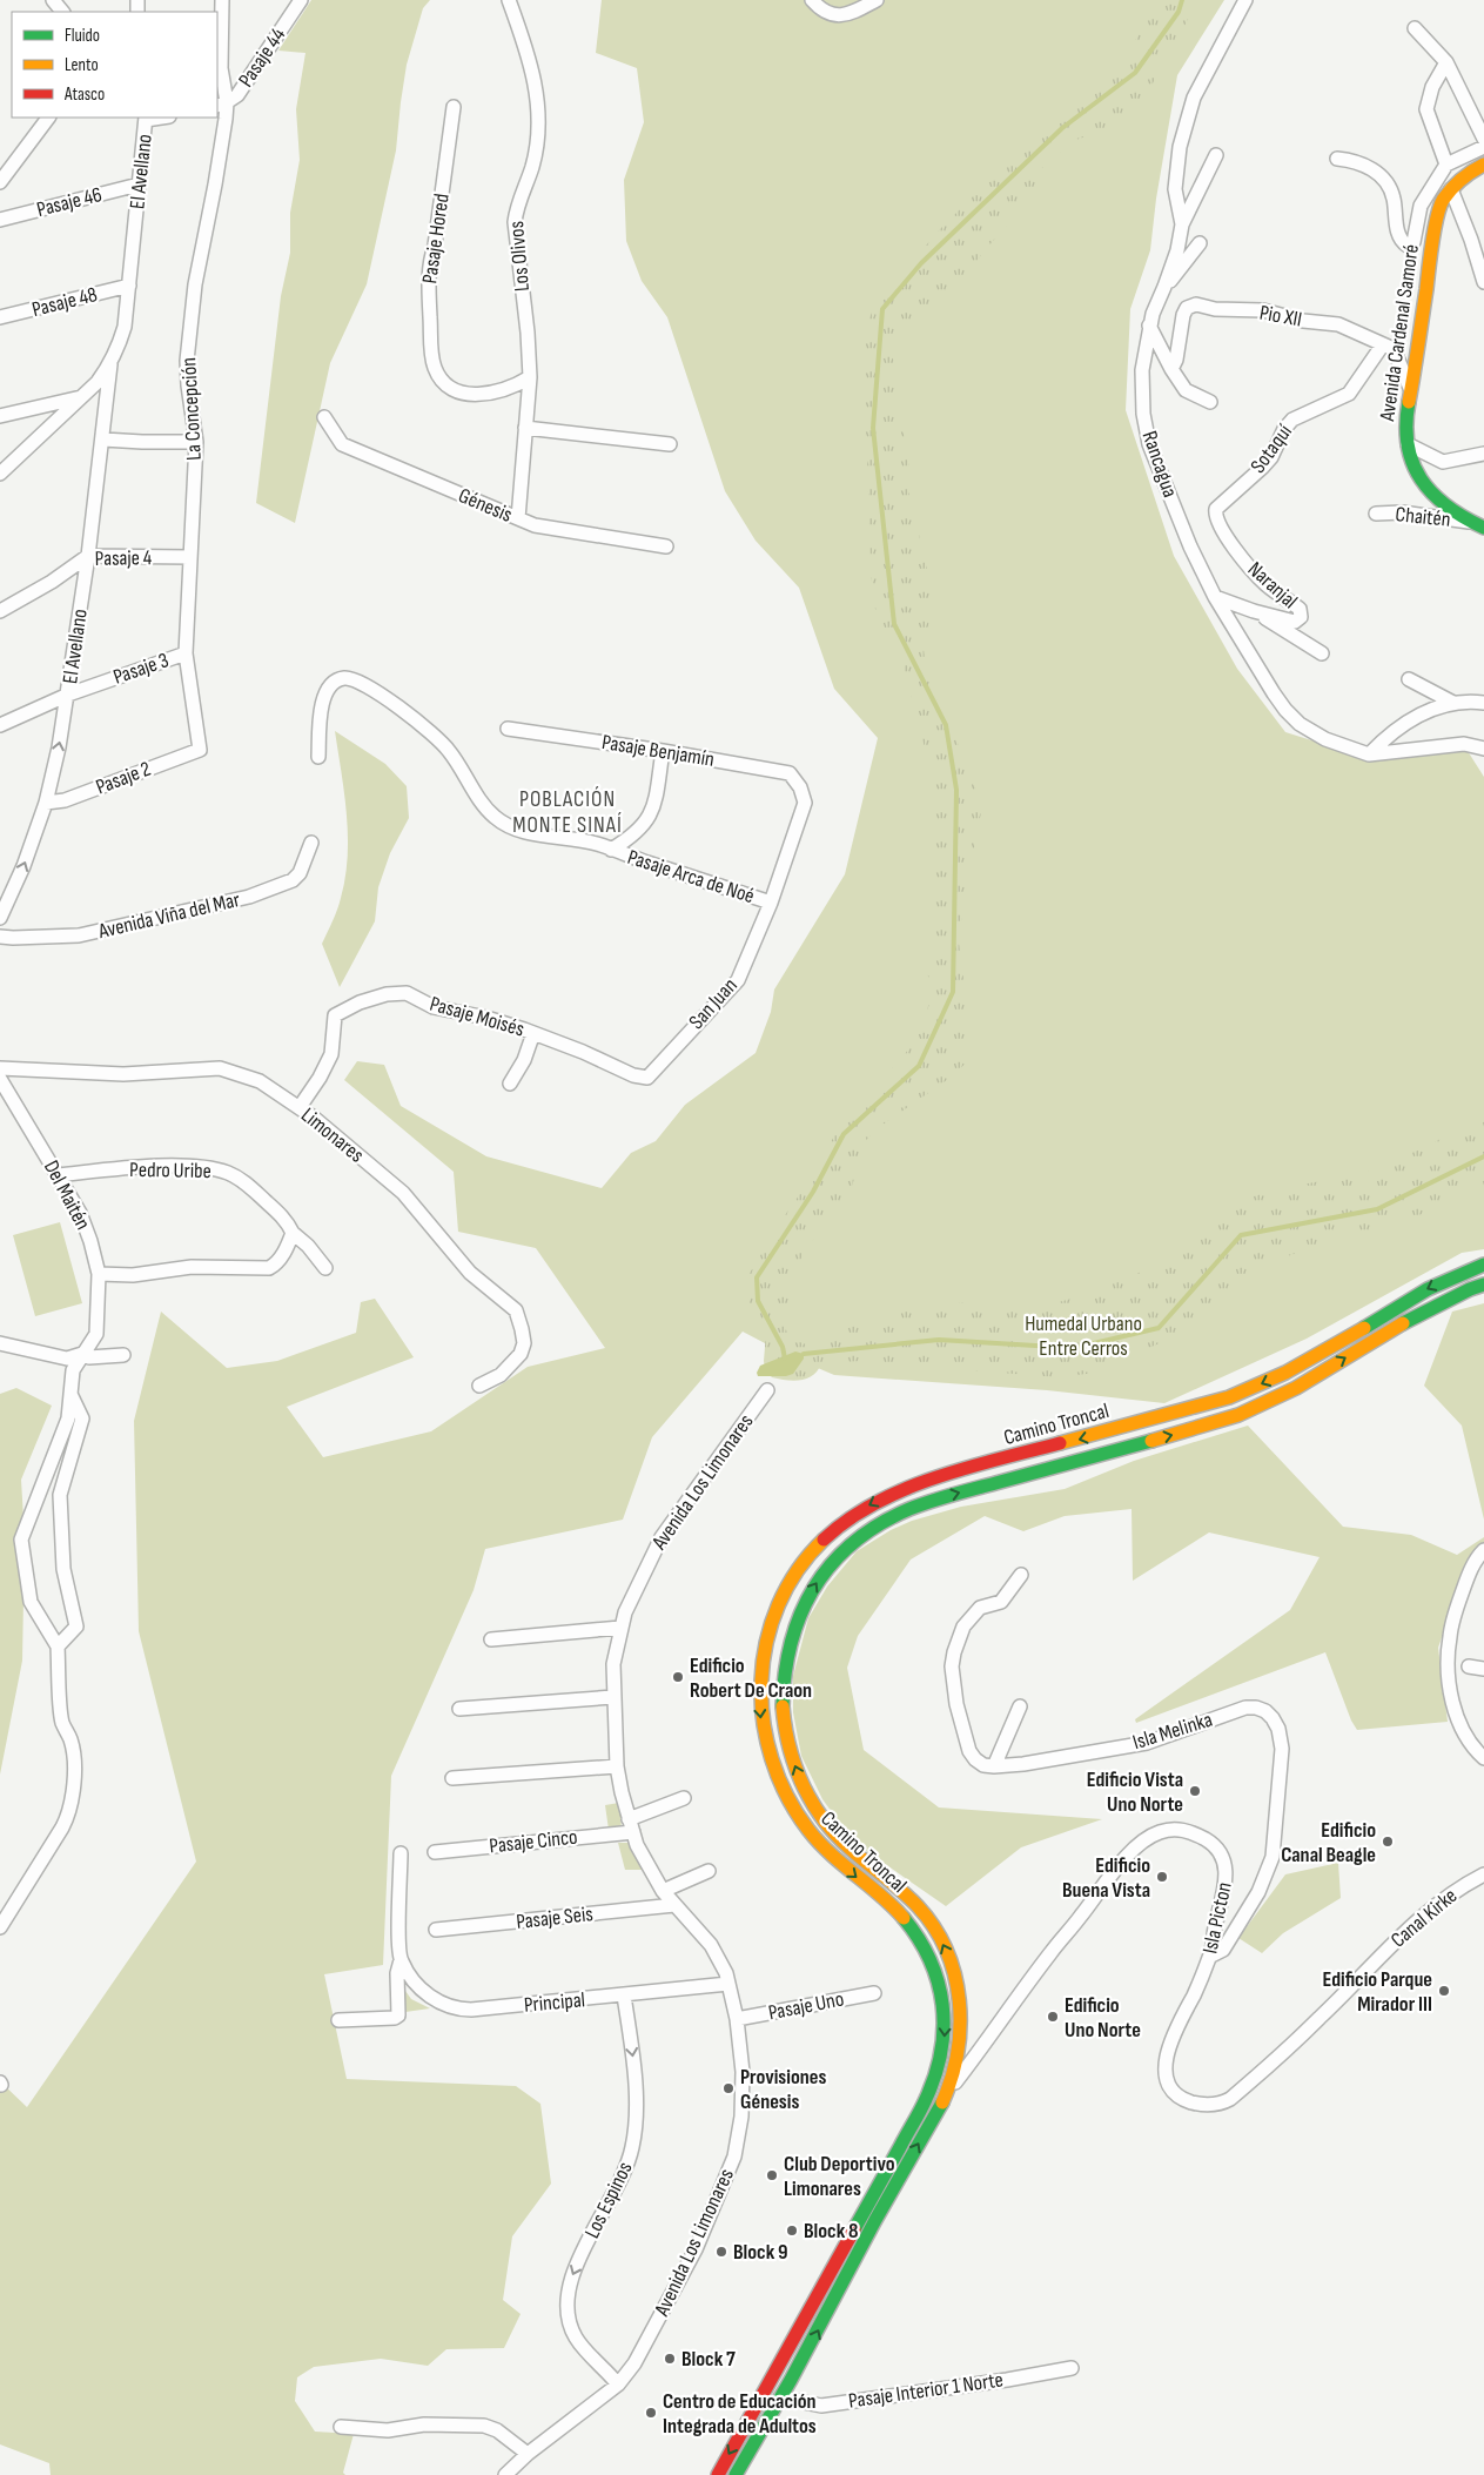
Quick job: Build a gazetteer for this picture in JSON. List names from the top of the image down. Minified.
{"streets":{"main road":["Avenida Cardenal Samoré","Camino Troncal"],"street":["Pasaje 44","El Avellano","Pasaje 46","Pasaje Hored","Los Olivos","Pasaje 48","Pio XII","La Concepción","Sotaquí","Rancagua","Génesis","Chaitén","Pasaje 4","Naranjal","Pasaje 3","Pasaje Benjamín","Pasaje 2","Pasaje Arca de Noé","Avenida Viña del Mar","San Juan","Pasaje Moisés","Limonares","Pedro Uribe","Del Maitén","Avenida Los Limonares","Isla Melinka","Pasaje Cinco","Pasaje Seis","Isla Picton","Canal Kirke","Principal","Pasaje Uno","Los Espinos","Pasaje Interior 1 Norte"]},"crossings":[["Pasaje 44","La Concepción"],["El Avellano","Pasaje 46"],["El Avellano","Pasaje 48"],["El Avellano","Pasaje 4"],["El Avellano","Pasaje 3"],["El Avellano","Pasaje 2"],["Pasaje Hored","Los Olivos"],["Los Olivos","Génesis"],["Pio XII","Avenida Cardenal Samoré"],["Pio XII","Sotaquí"],["Avenida Cardenal Samoré","Chaitén"],["La Concepción","Pasaje 4"],["La Concepción","Pasaje 3"],["La Concepción","Pasaje 2"],["Sotaquí","Naranjal"],["Rancagua","Naranjal"],["Pasaje Benjamín","San Juan"],["Pasaje Arca de Noé","San Juan"],["San Juan","Pasaje Moisés"],["Pasaje Moisés","Limonares"],["Pedro Uribe","Del Maitén"],["Camino Troncal","Isla Picton"],["Camino Troncal","Pasaje Interior 1 Norte"],["Avenida Los Limonares","Pasaje Cinco"],["Avenida Los Limonares","Pasaje Seis"],["Avenida Los Limonares","Principal"],["Avenida Los Limonares","Pasaje Uno"],["Avenida Los Limonares","Los Espinos"],["Isla Melinka","Isla Picton"],["Isla Picton","Canal Kirke"],["Principal","Los Espinos"]],"one_way":["Los Espinos"],"districts":["POBLACIÓN MONTE SINAÍ"],"parks":["Humedal Urbano Entre Cerros"],"places":["Edificio Robert De Craon","Edificio Vista Uno Norte","Edificio Canal Beagle","Edificio Buena Vista","Edificio Parque Mirador III","Edificio Uno Norte","Provisiones Génesis","Club Deportivo Limonares","Block 8","Block 9","Block 7","Centro de Educación Integrada de Adultos"],"legend":["Fluido","Lento","Atasco"]}
